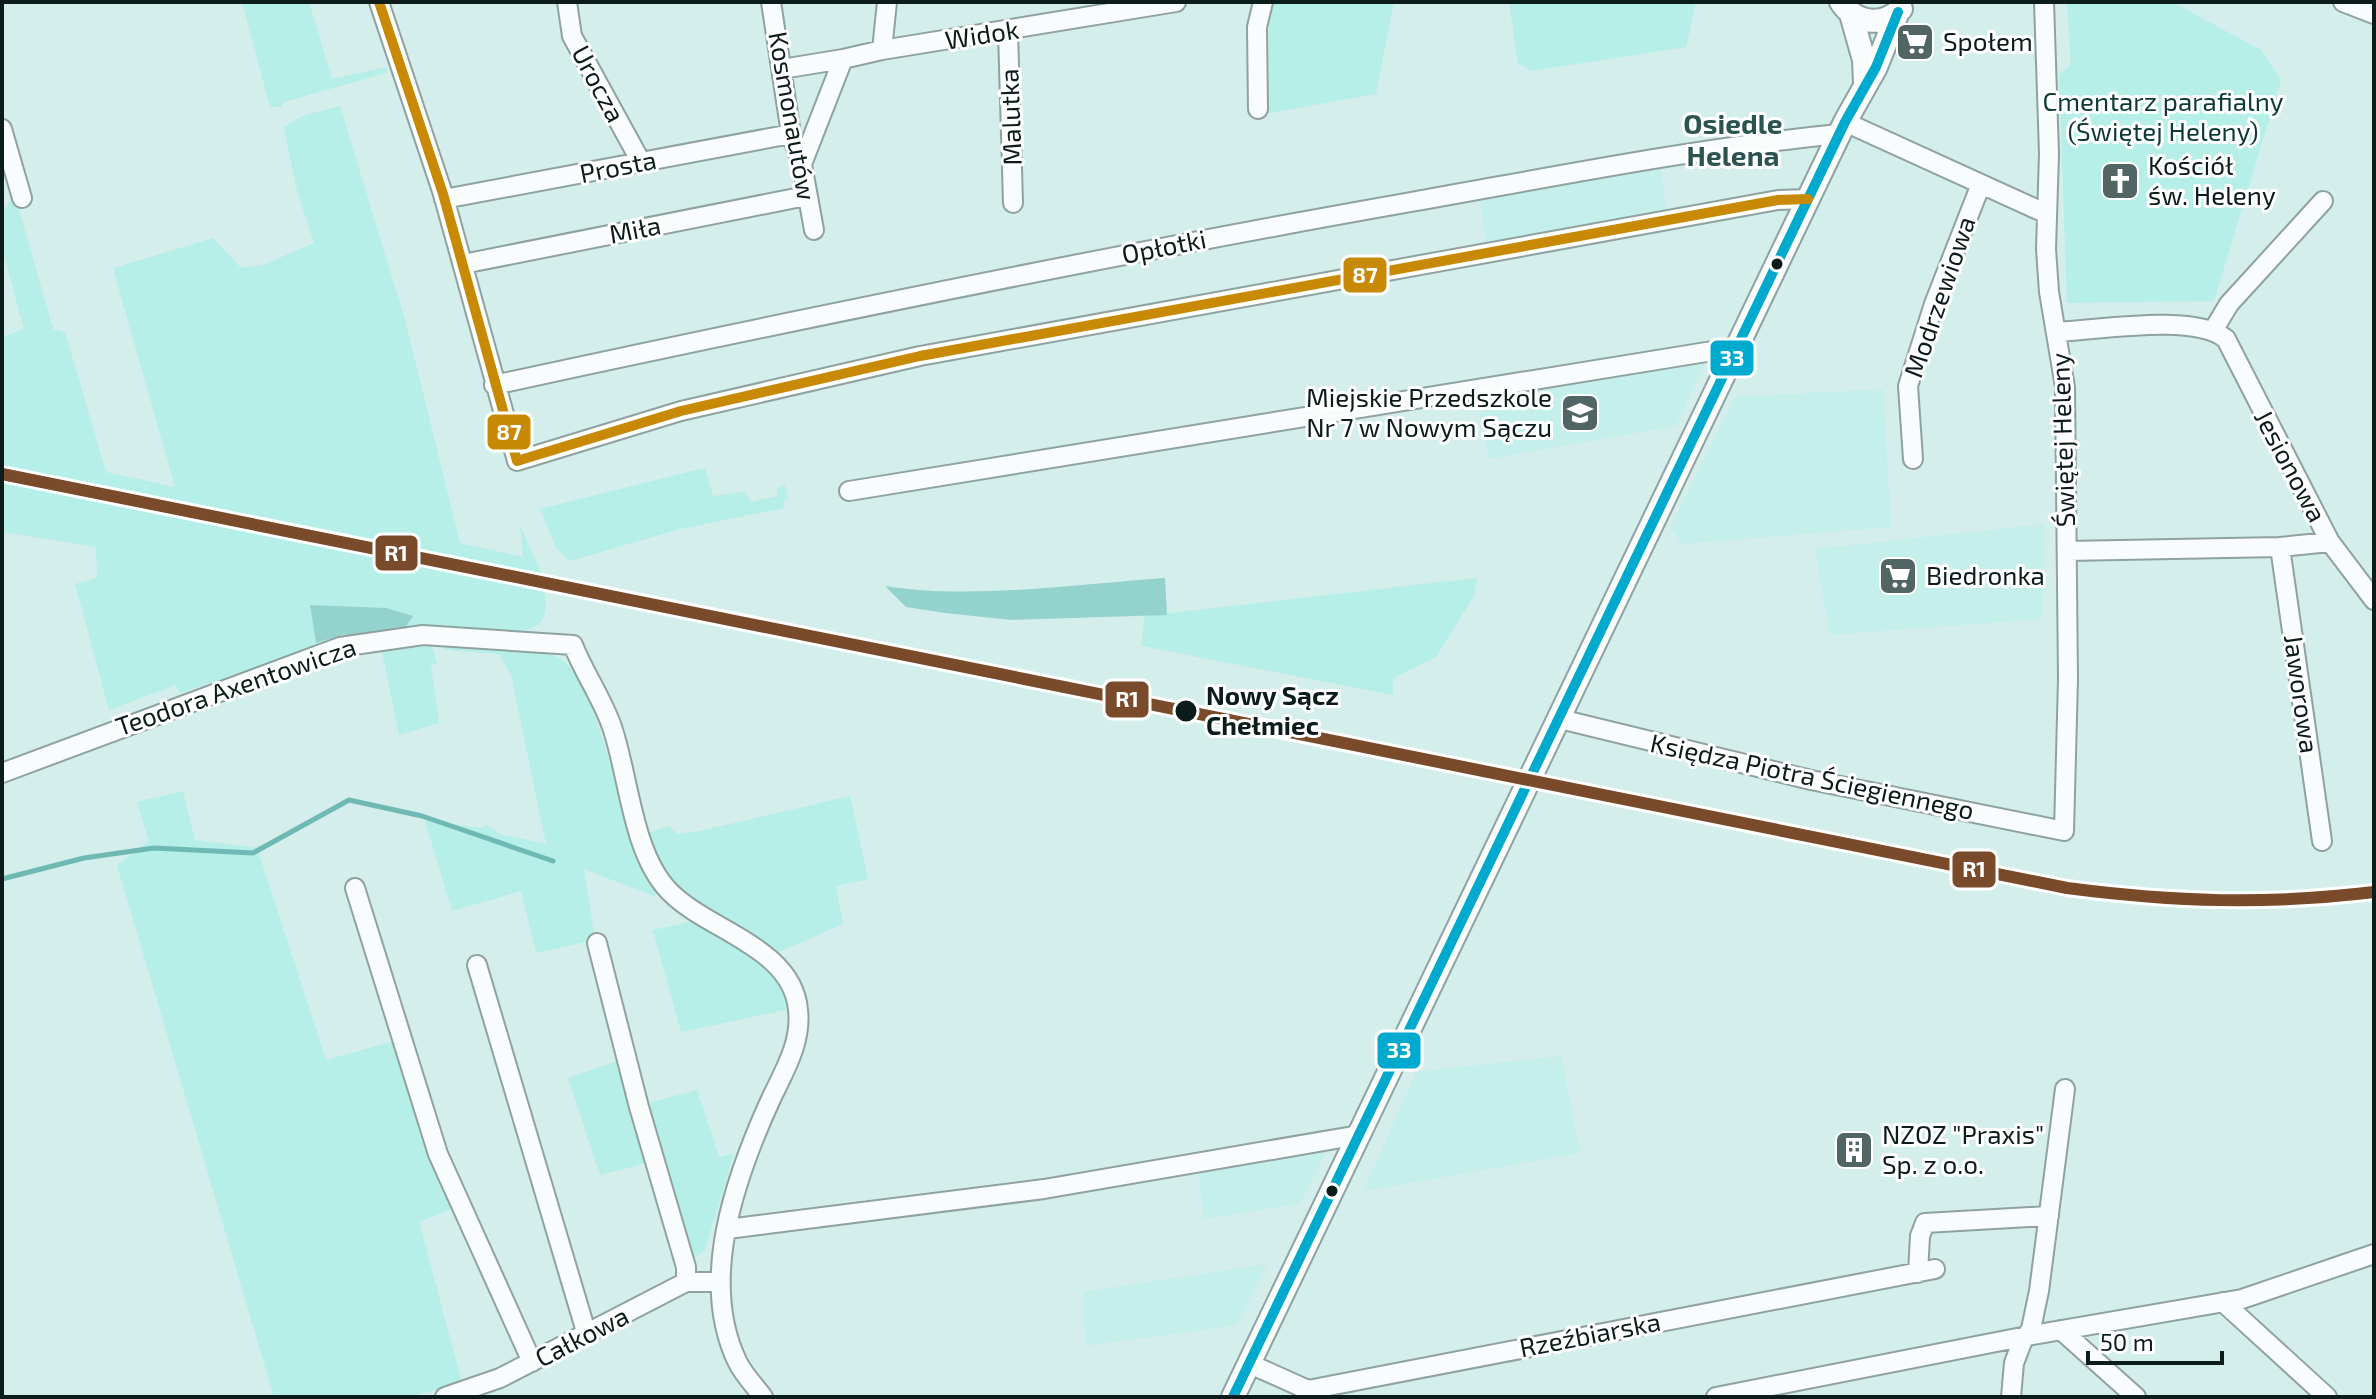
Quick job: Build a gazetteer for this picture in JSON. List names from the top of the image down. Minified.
{"streets":{"street":["Widok","Urocza","Kosmonautów","Malutka","Prosta","Miła","Opłotki","Modrzewiowa","Świętej Heleny","Jesionowa","Teodora Axentowicza","Jaworowa","Księdza Piotra Ściegiennego","Rzeźbiarska","Całkowa"]},"crossings":[["Widok","Malutka"],["Urocza","Prosta"],["Kosmonautów","Prosta"],["Kosmonautów","Miła"],["Świętej Heleny","Księdza Piotra Ściegiennego"]],"districts":["Osiedle Helena"],"parks":["Cmentarz parafialny (Świętej Heleny)"],"places":{"supermarket":["Społem","Biedronka"],"church":["Kościół św. Heleny"],"school or university":["Miejskie Przedszkole Nr 7 w Nowym Sączu"],"other":["Nowy Sącz Chełmiec"],"building":["NZOZ \"Praxis\" Sp. z o.o."]},"lines":["transit line 87","transit line 33","transit line R1"],"scale_bar":"50 m"}
